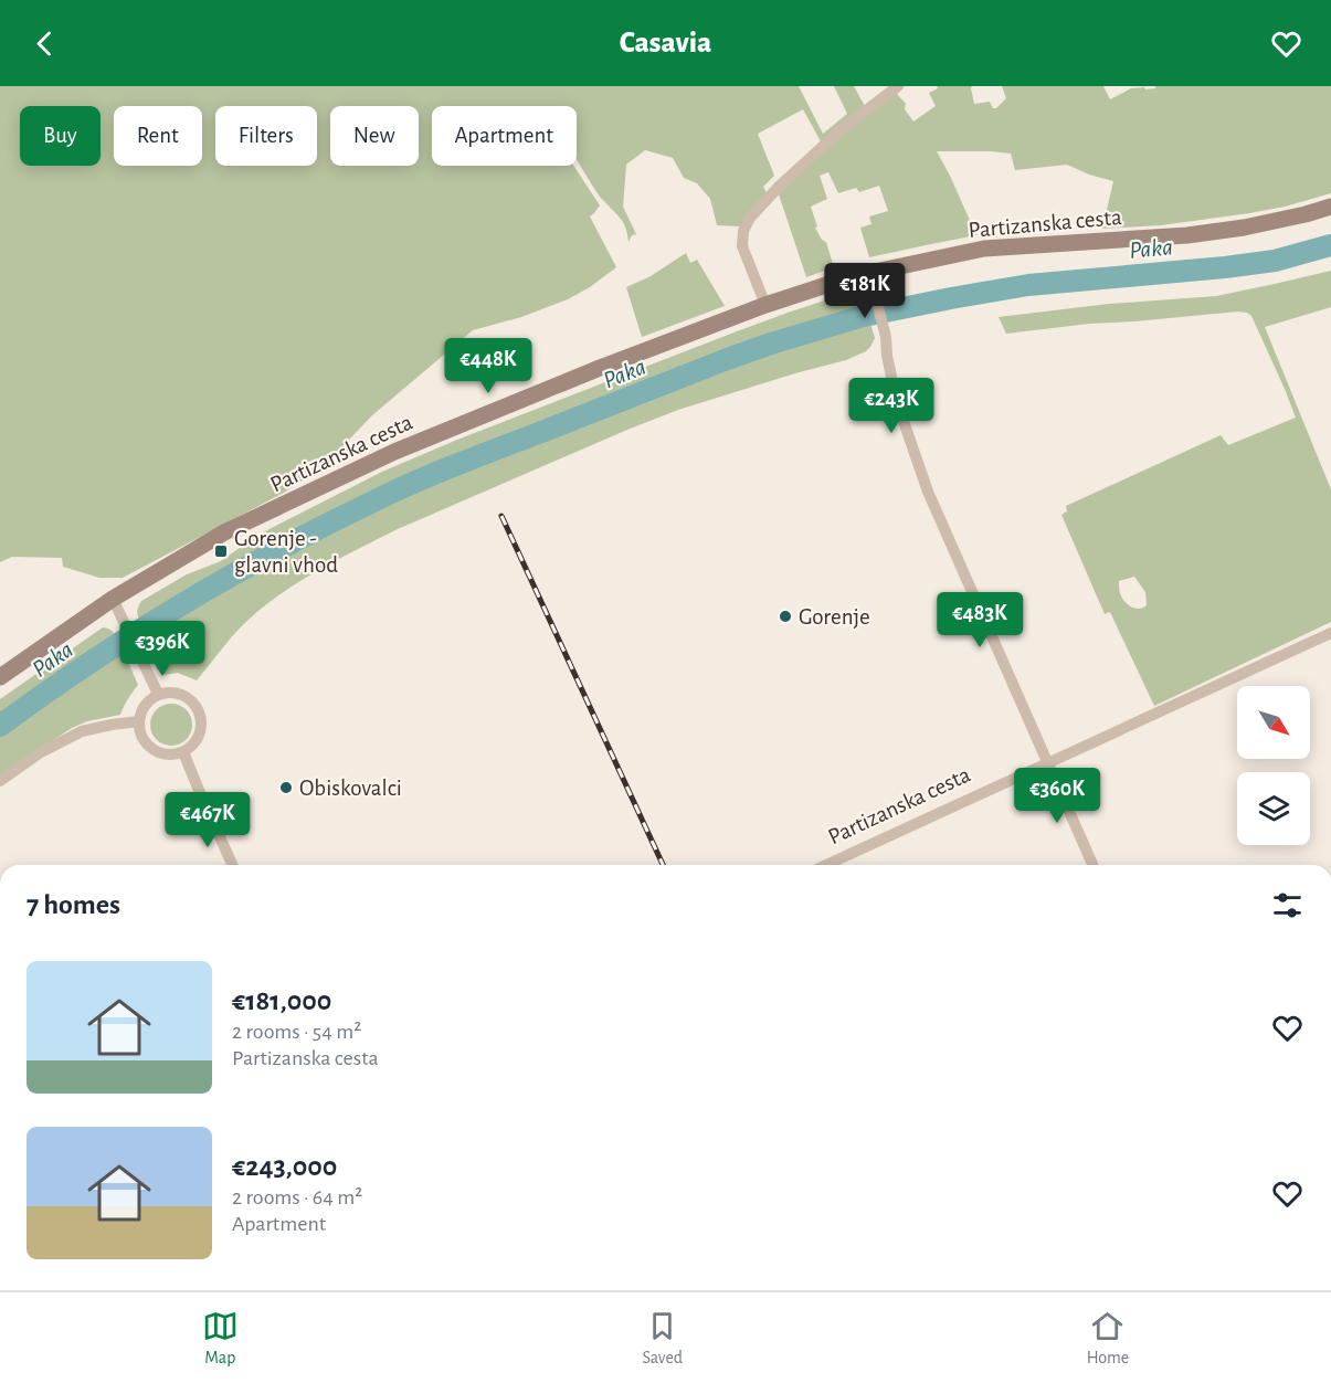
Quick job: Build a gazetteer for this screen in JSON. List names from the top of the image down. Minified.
{"streets":{"main road":["Partizanska cesta"]},"water":["Paka"],"places":{"transit":["Gorenje - glavni vhod"],"other":["Gorenje","Obiskovalci"]},"north":"bottom right","page":{"header":"Casavia","chip":["Buy","Rent","Filters","New","Apartment"],"price":["€181K","€448K","€243K","€483K","€396K","€360K","€467K"],"heading":"7 homes","list":[{"name":"€181,000","note":"2 rooms · 54 m² · Partizanska cesta"},{"name":"€243,000","note":"2 rooms · 64 m² · Apartment"}],"tabs":["Map","Saved","Home"]}}
